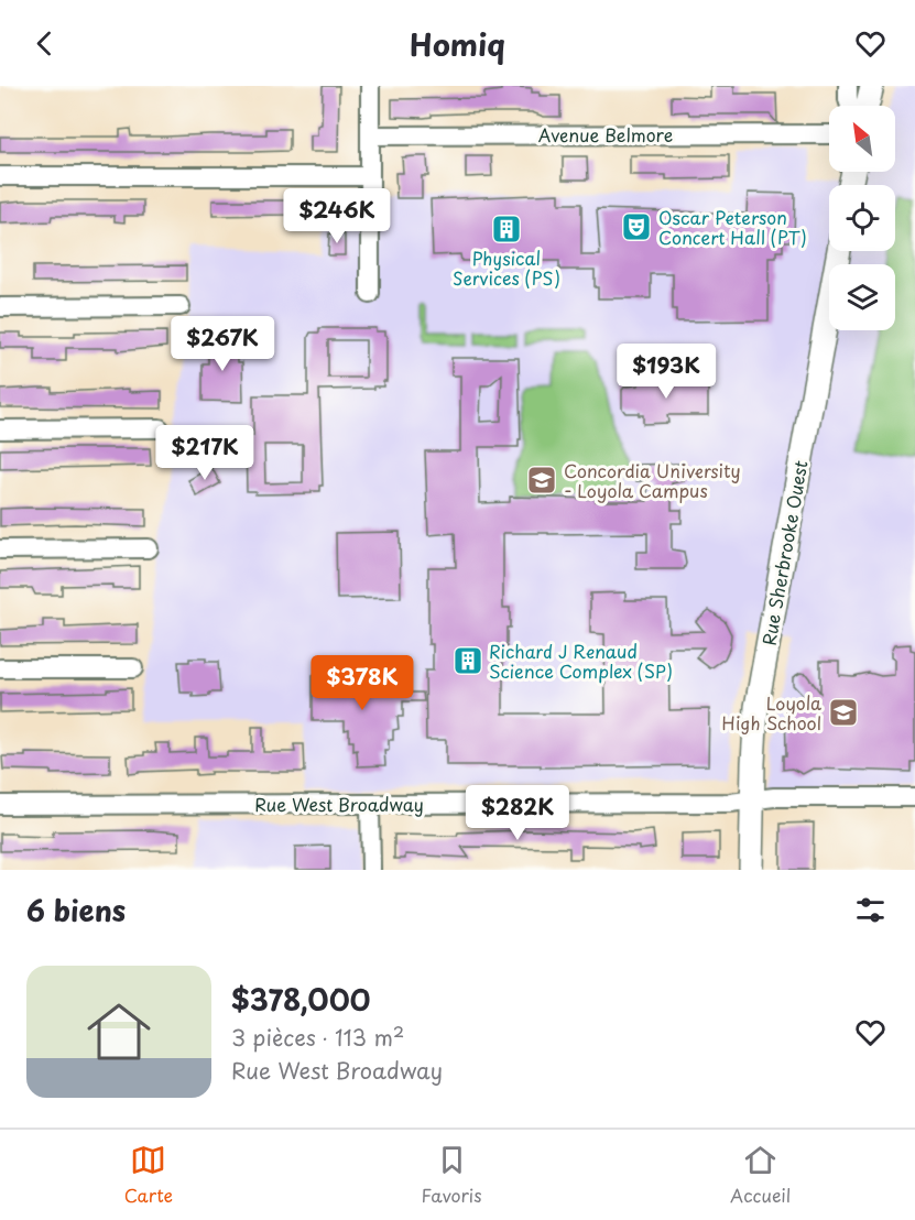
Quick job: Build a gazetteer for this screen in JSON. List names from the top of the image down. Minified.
{"streets":{"main road":["Rue Sherbrooke Ouest"],"street":["Avenue Belmore","Rue West Broadway"]},"crossings":[["Rue Sherbrooke Ouest","Rue West Broadway"]],"places":{"theatre":["Oscar Peterson Concert Hall (PT)"],"building":["Physical Services (PS)","Richard J Renaud Science Complex (SP)"],"school or university":["Concordia University - Loyola Campus","Loyola High School"]},"north":"top left","page":{"header":"Homiq","price":["$246K","$267K","$193K","$217K","$378K","$282K"],"heading":"6 biens","list":[{"name":"$378,000","note":"3 pièces · 113 m² · Rue West Broadway"}],"tabs":["Carte","Favoris","Accueil"]}}
